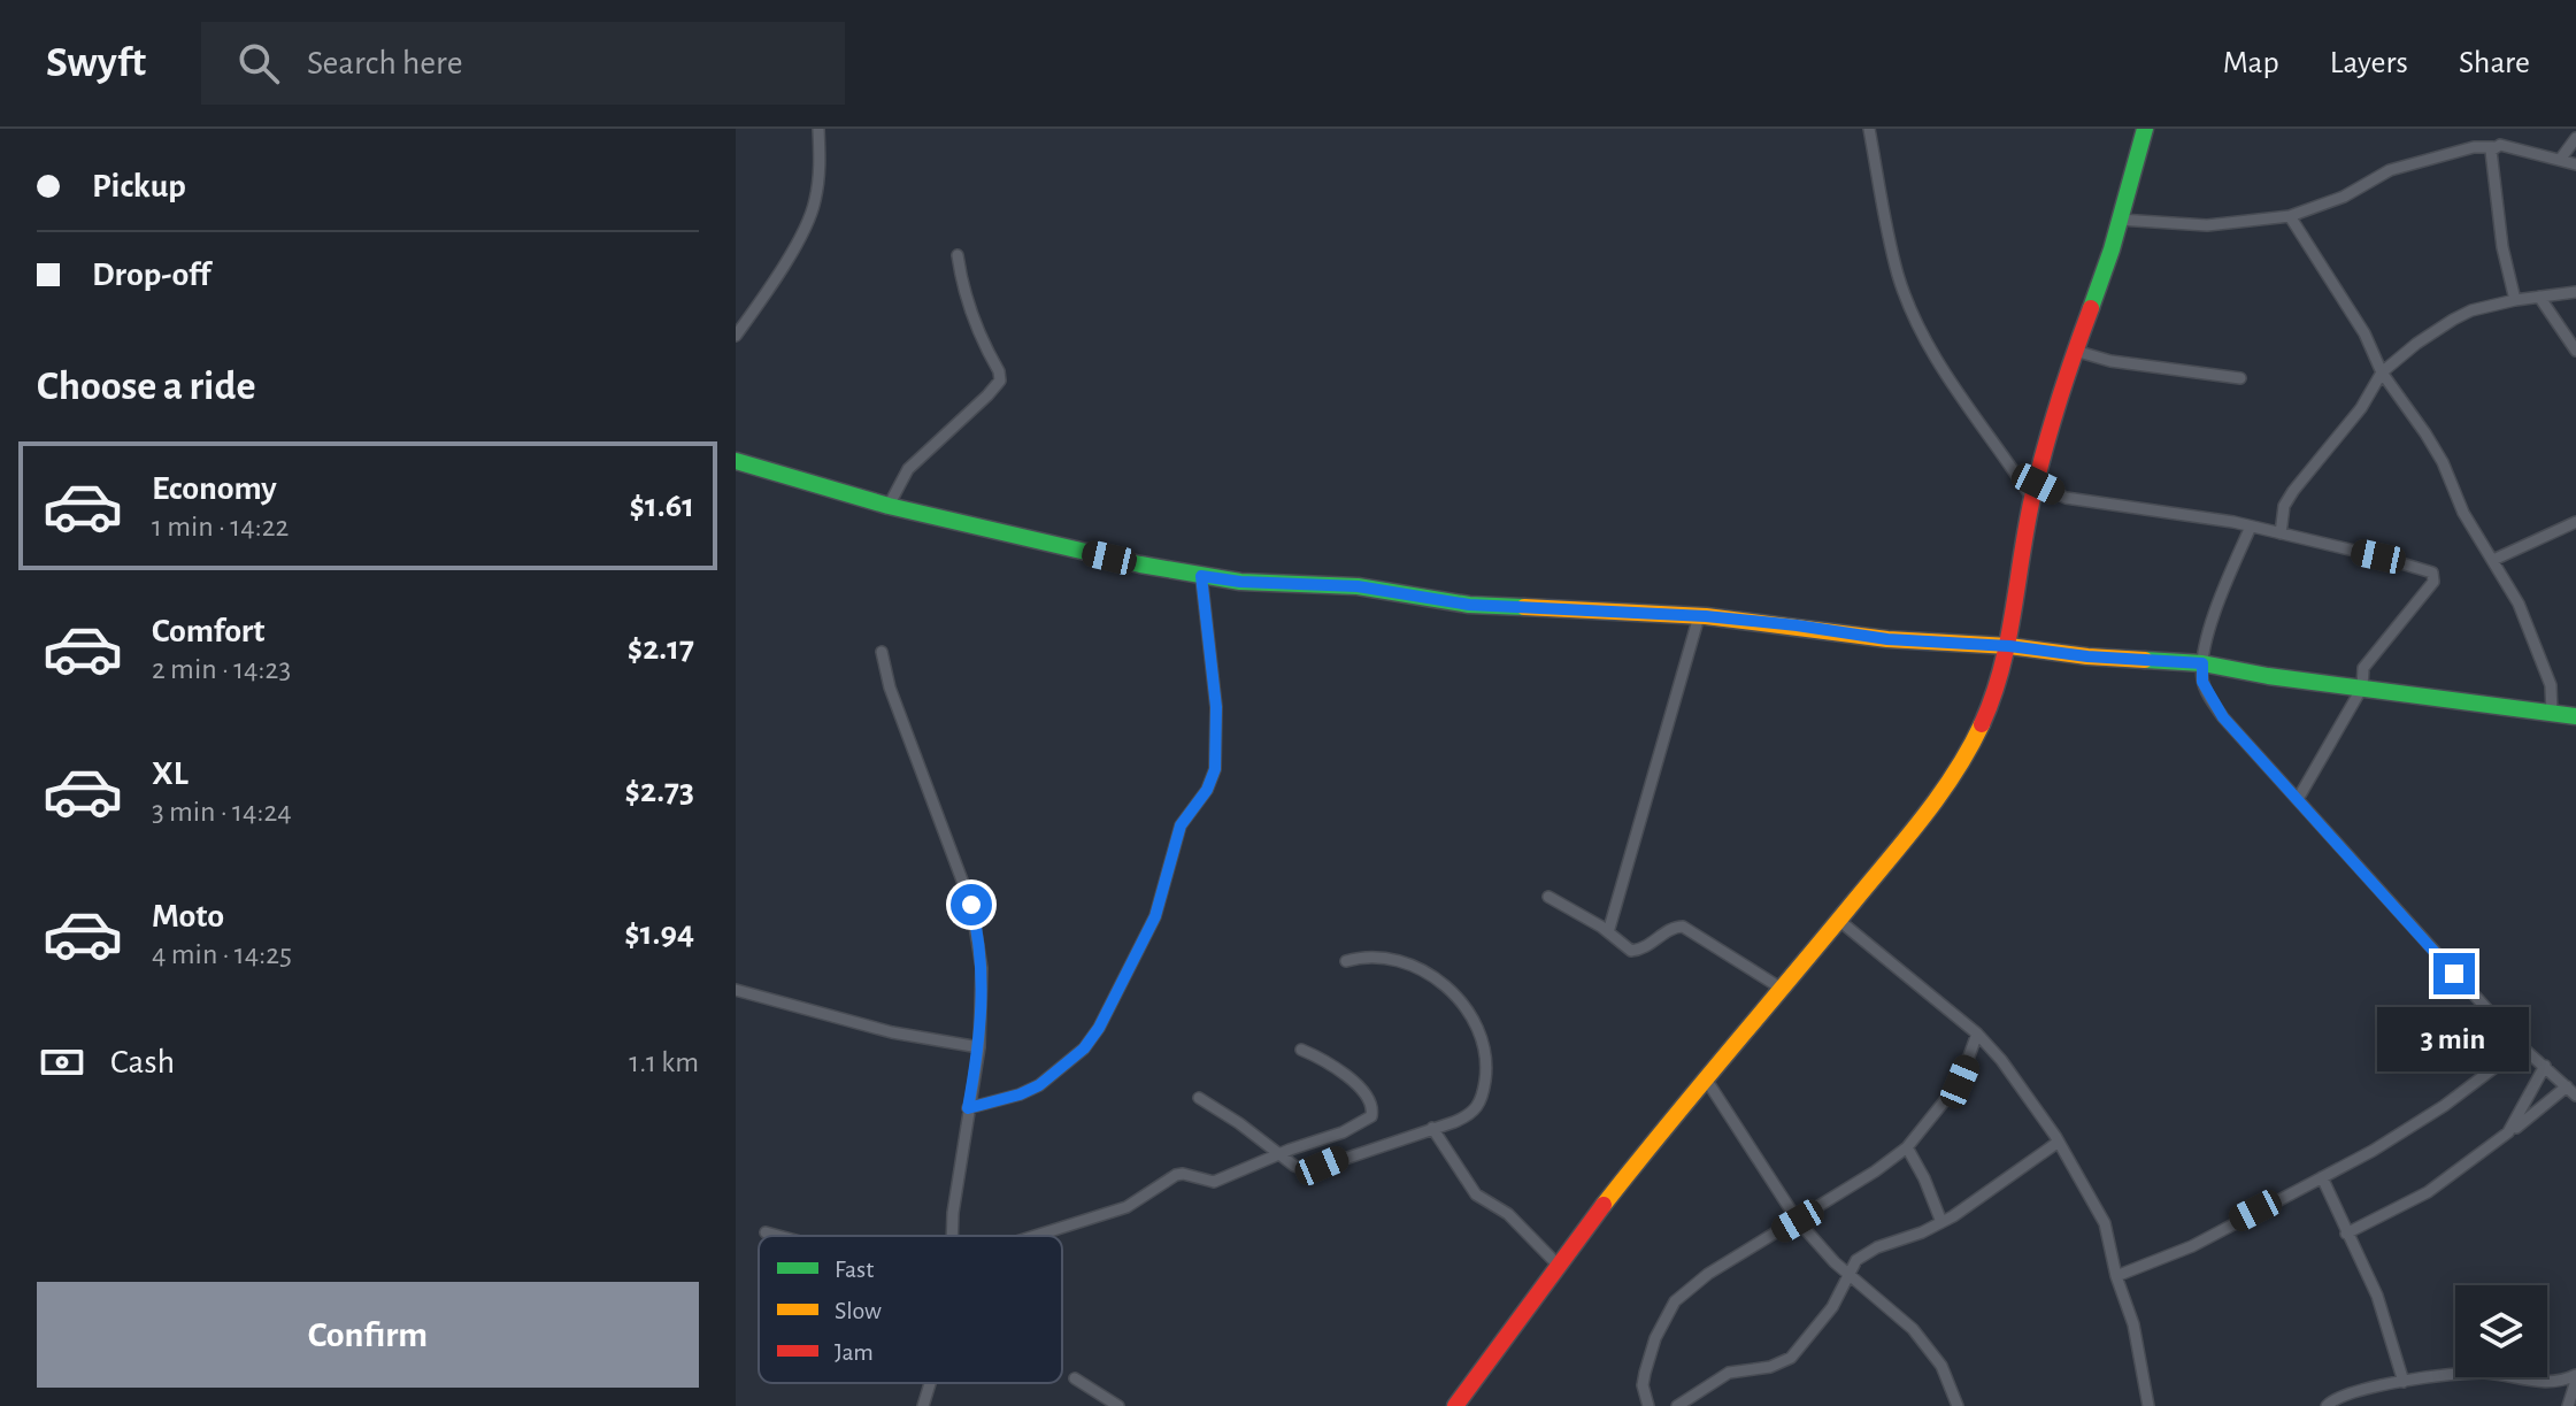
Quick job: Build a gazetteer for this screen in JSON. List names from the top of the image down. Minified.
{"legend":["Fast","Slow","Jam"],"page":{"header":"Swyft","search":"Search here","nav":["Map","Layers","Share"],"banner":["Pickup","Drop-off"],"heading":"Choose a ride","list":[{"name":"Economy","note":"1 min · 14:22","value":"$1.61"},{"name":"Comfort","note":"2 min · 14:23","value":"$2.17"},{"name":"XL","note":"3 min · 14:24","value":"$2.73"},{"name":"Moto","note":"4 min · 14:25","value":"$1.94"}],"bubble":"3 min","pay":["Cash","1.1 km"],"buttons":"Confirm"}}
